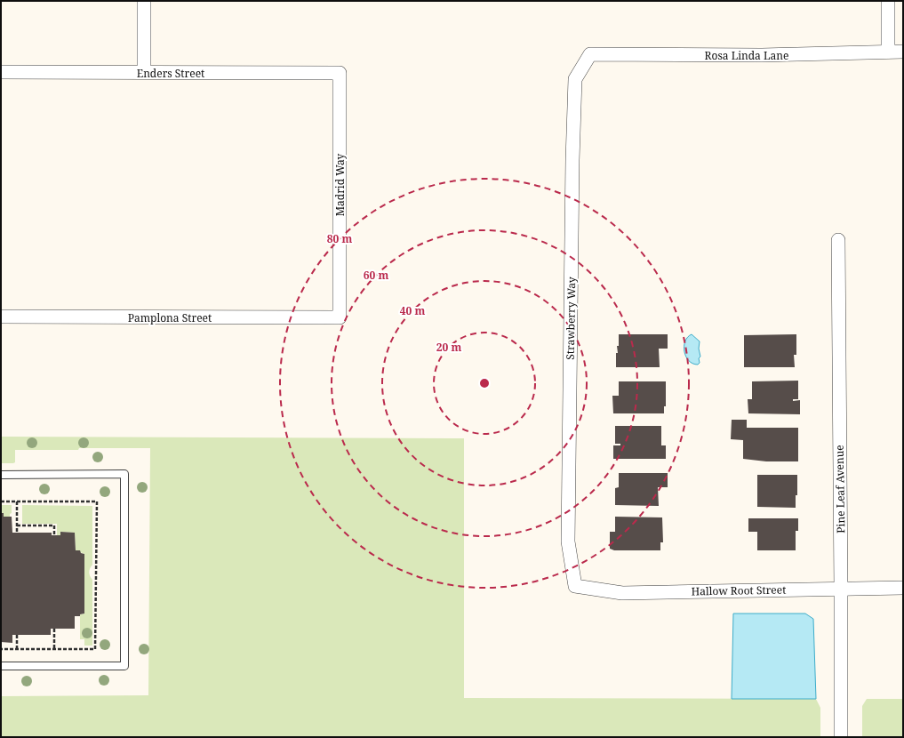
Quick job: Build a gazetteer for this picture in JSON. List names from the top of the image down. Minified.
{"streets":{"street":["Rosa Linda Lane","Enders Street","Madrid Way","Pamplona Street","Strawberry Way","Pine Leaf Avenue","Hallow Root Street"]},"crossings":[["Rosa Linda Lane","Strawberry Way"],["Enders Street","Madrid Way"],["Madrid Way","Pamplona Street"],["Strawberry Way","Hallow Root Street"],["Pine Leaf Avenue","Hallow Root Street"]],"rings":["80 m","60 m","40 m","20 m"]}
